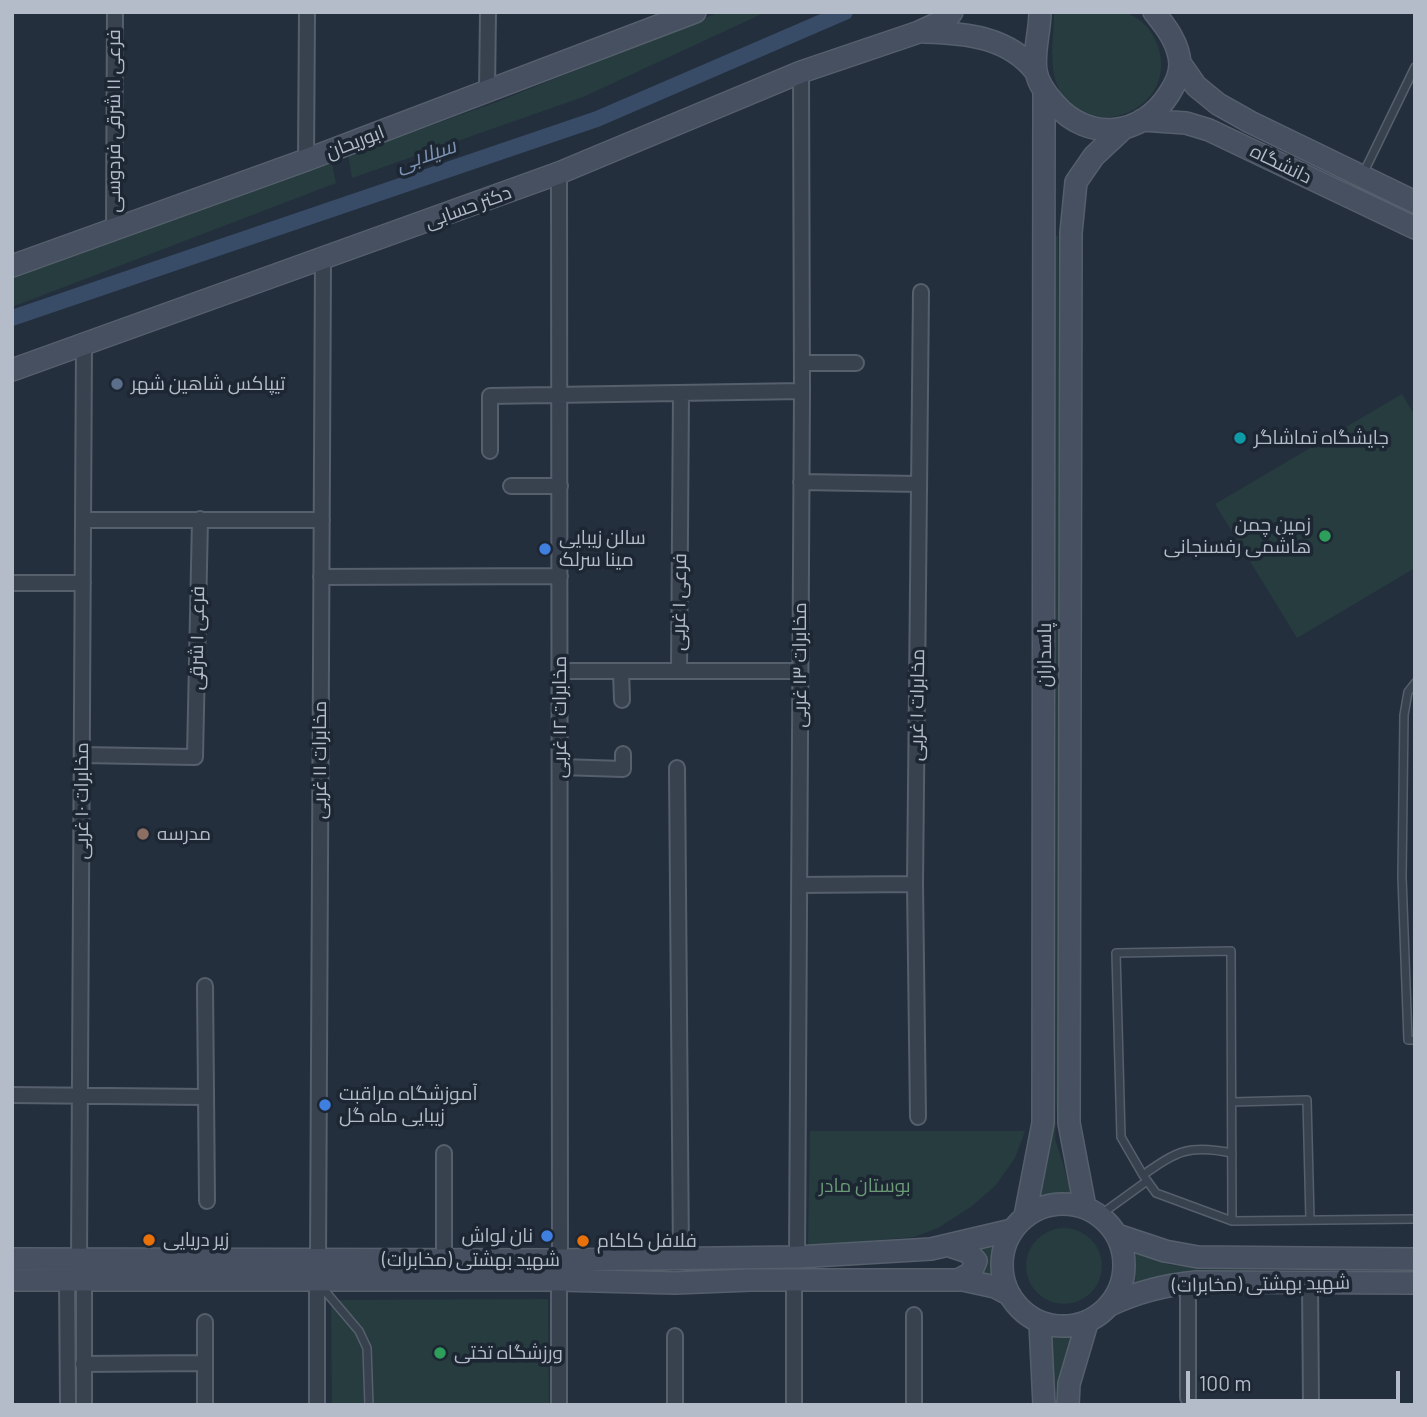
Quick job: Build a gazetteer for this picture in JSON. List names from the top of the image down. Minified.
{"streets":{"main road":["ابوریحان","دانشگاه","دکتر حسابی","پاسداران","شهید بهشتی (مخابرات)"],"street":["فرعی ۱۱ شرقی فردوسی","فرعی ۱ غربی","فرعی ۱ شرقی","مخابرات ۱۳ غربی","مخابرات ۱ غربی","مخابرات ۱۲ غربی","مخابرات ۱۱ غربی","مخابرات ۱۰ غربی"]},"crossings":[["فرعی ۱۱ شرقی فردوسی","ابوریحان"],["دانشگاه","دکتر حسابی"],["دانشگاه","پاسداران"],["دکتر حسابی","مخابرات ۱۳ غربی"],["دکتر حسابی","مخابرات ۱۲ غربی"],["دکتر حسابی","مخابرات ۱۱ غربی"],["دکتر حسابی","مخابرات ۱۰ غربی"],["فرعی ۱ شرقی","مخابرات ۱۰ غربی"],["پاسداران","شهید بهشتی (مخابرات)"],["مخابرات ۱۳ غربی","شهید بهشتی (مخابرات)"],["مخابرات ۱۲ غربی","شهید بهشتی (مخابرات)"],["مخابرات ۱۱ غربی","شهید بهشتی (مخابرات)"],["مخابرات ۱۰ غربی","شهید بهشتی (مخابرات)"]],"water":["سیلابی"],"parks":["بوستان مادر"],"places":["تیپاکس شاهین شهر","جایشگاه تماشاگر","زمین چمن هاشمی رفسنجانی","سالن زیبایی مینا سرلک","مدرسه","آموزشگاه مراقبت زیبایی ماه گل","نان لواش","زیر دریایی","فلافل کاکام","ورزشگاه تختی"],"scale_bar":"100 m"}
